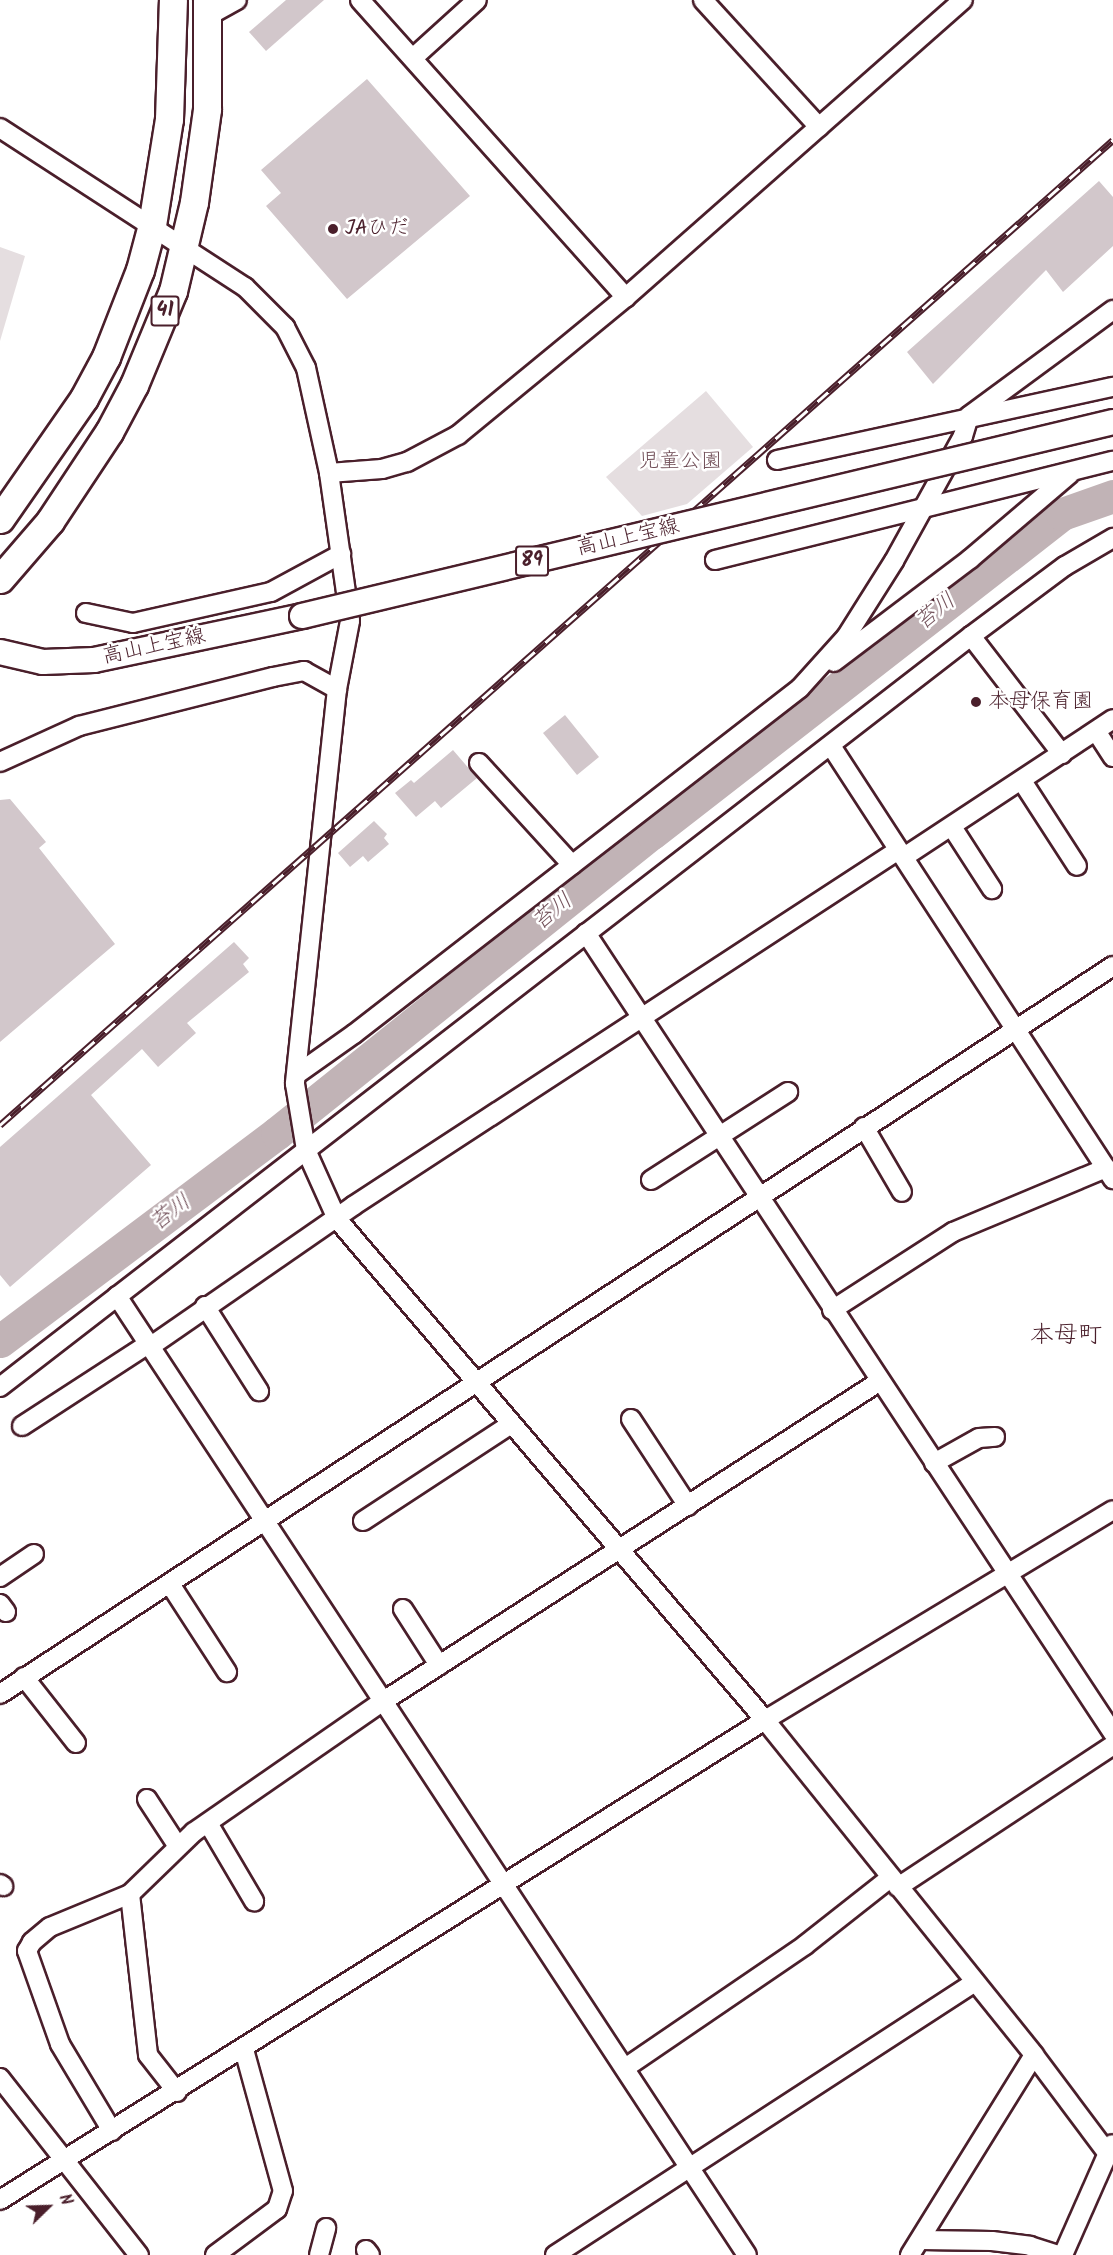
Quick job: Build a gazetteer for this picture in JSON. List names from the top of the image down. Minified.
{"streets":{"highway":["41"],"main road":["高山上宝線","89"]},"districts":["本母町"],"water":["苔川"],"parks":["児童公園"],"places":["JAひだ","本母保育園"],"north":"top right"}
